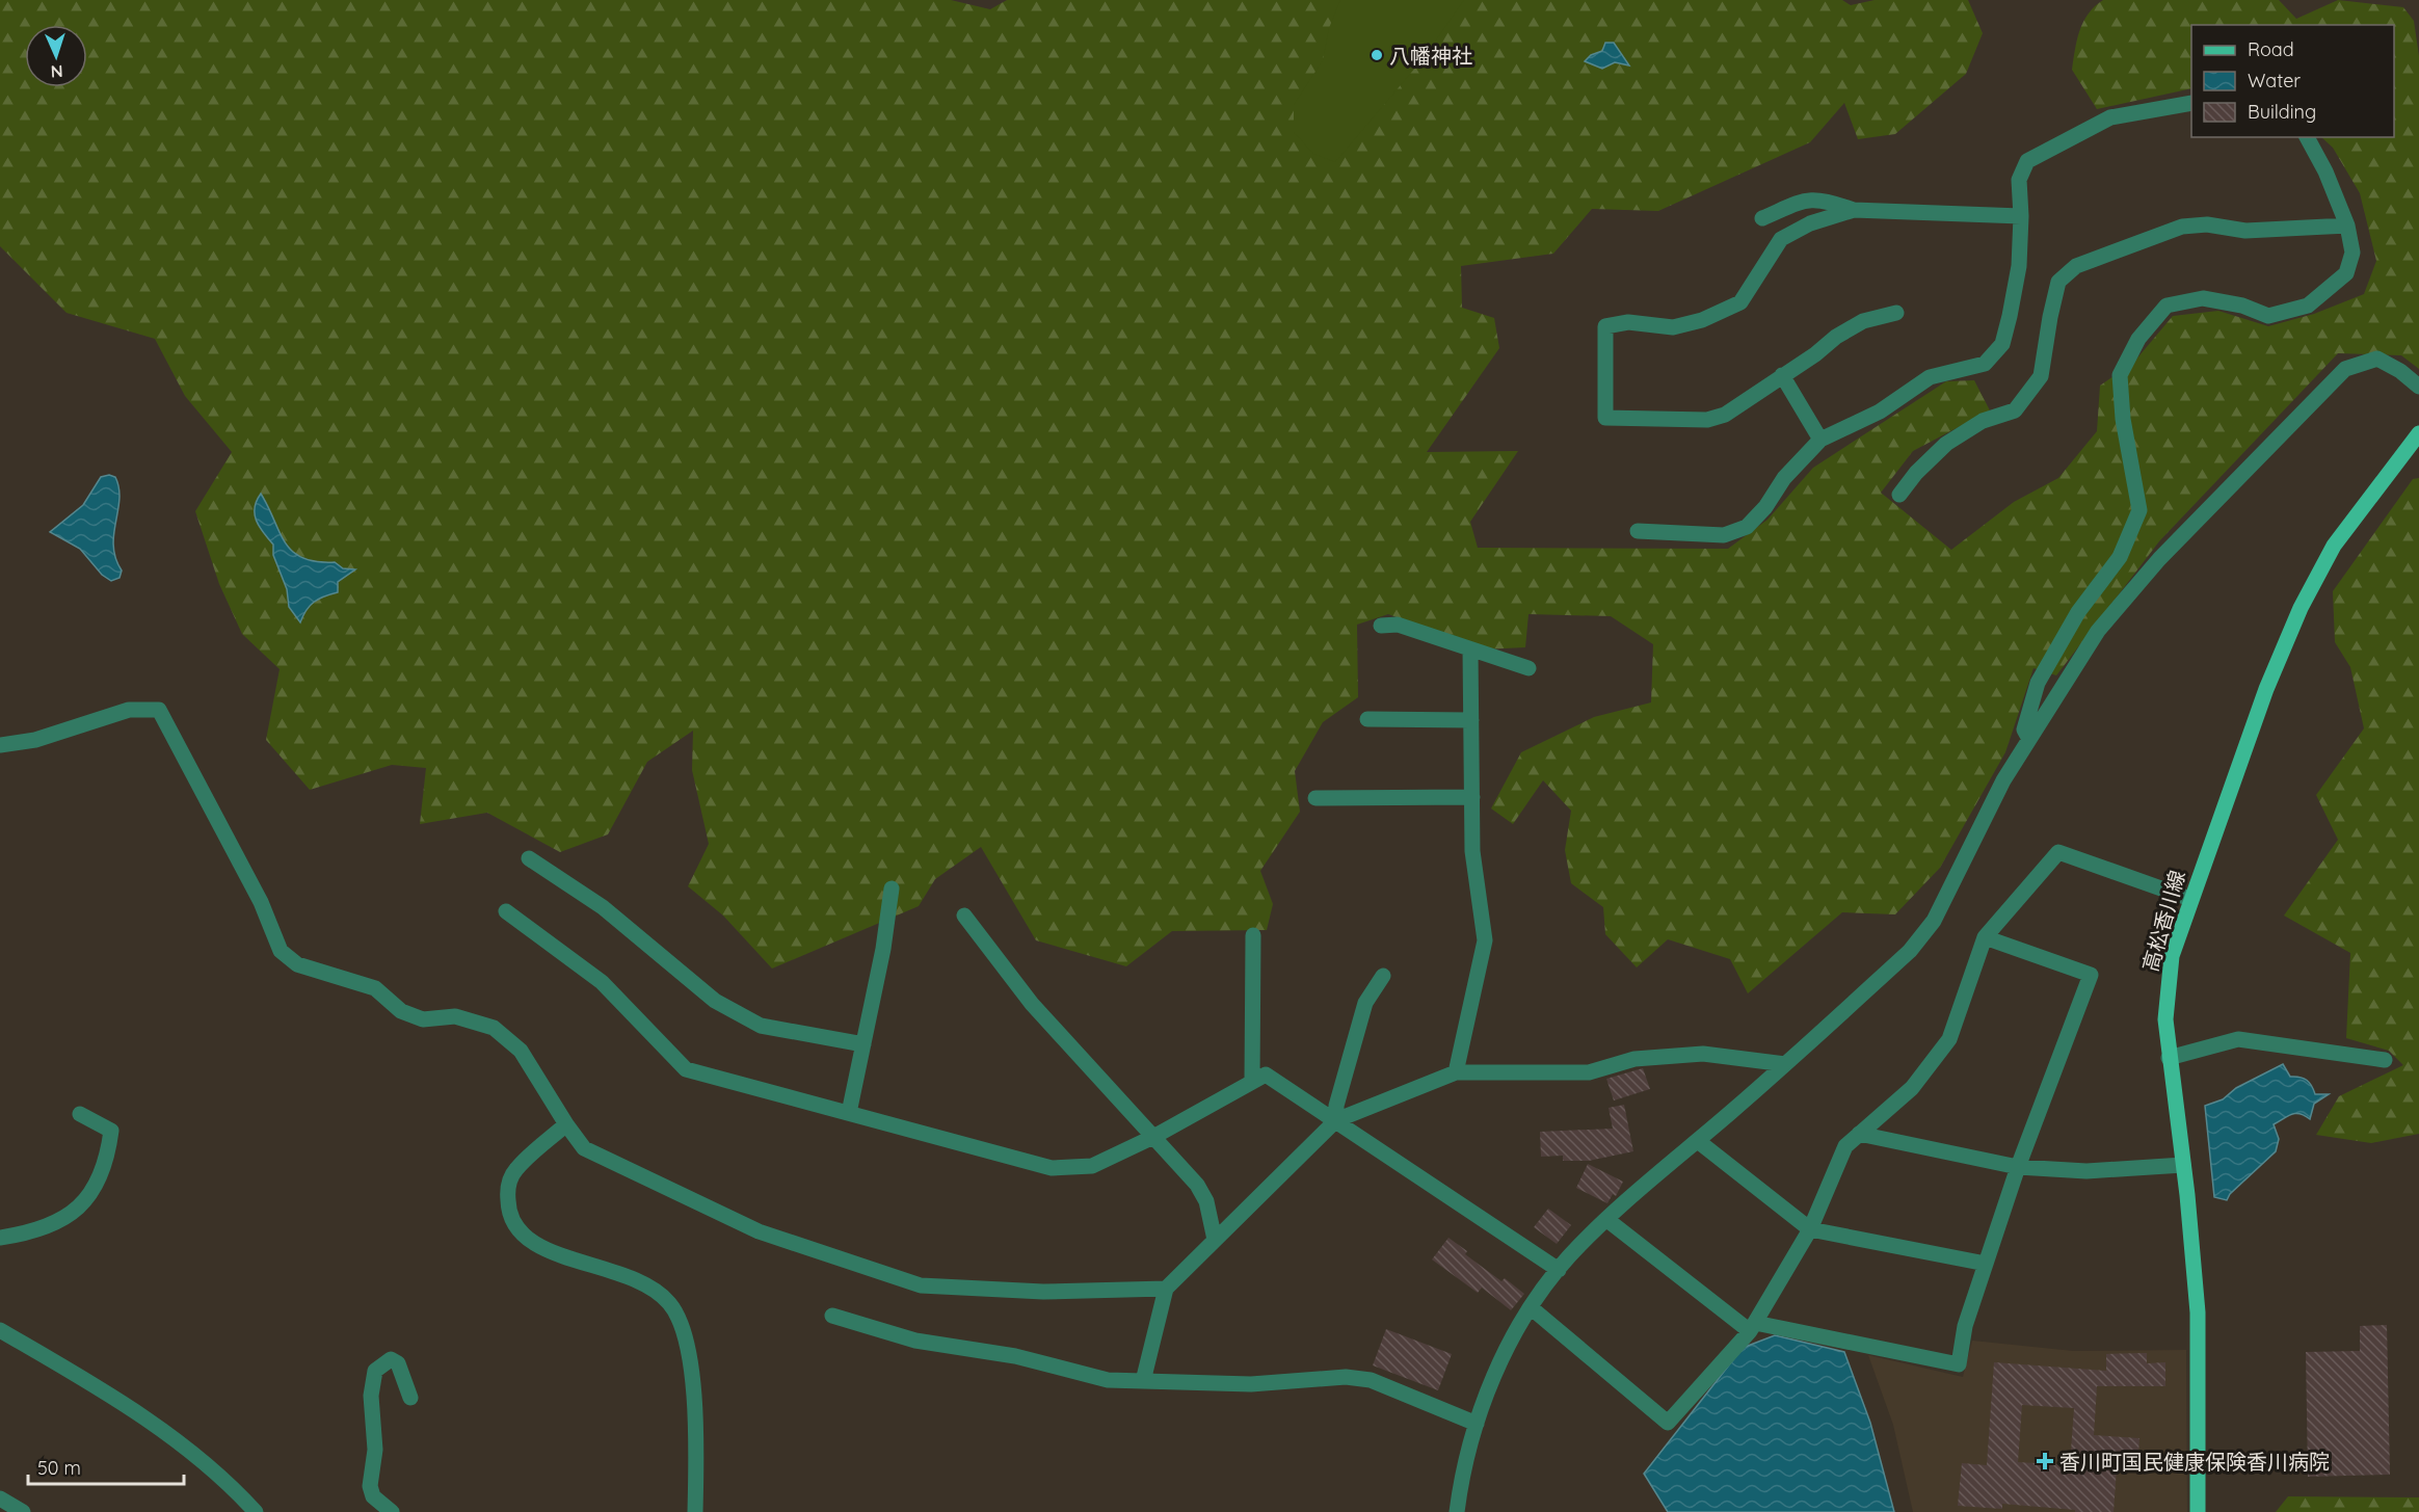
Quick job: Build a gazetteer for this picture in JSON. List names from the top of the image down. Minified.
{"streets":{"main road":["高松香川線"]},"places":{"other":["八幡神社"],"health":["香川町国民健康保険香川病院"]},"legend":["Road","Water","Building"],"scale_bar":"50 m","north":"bottom"}
